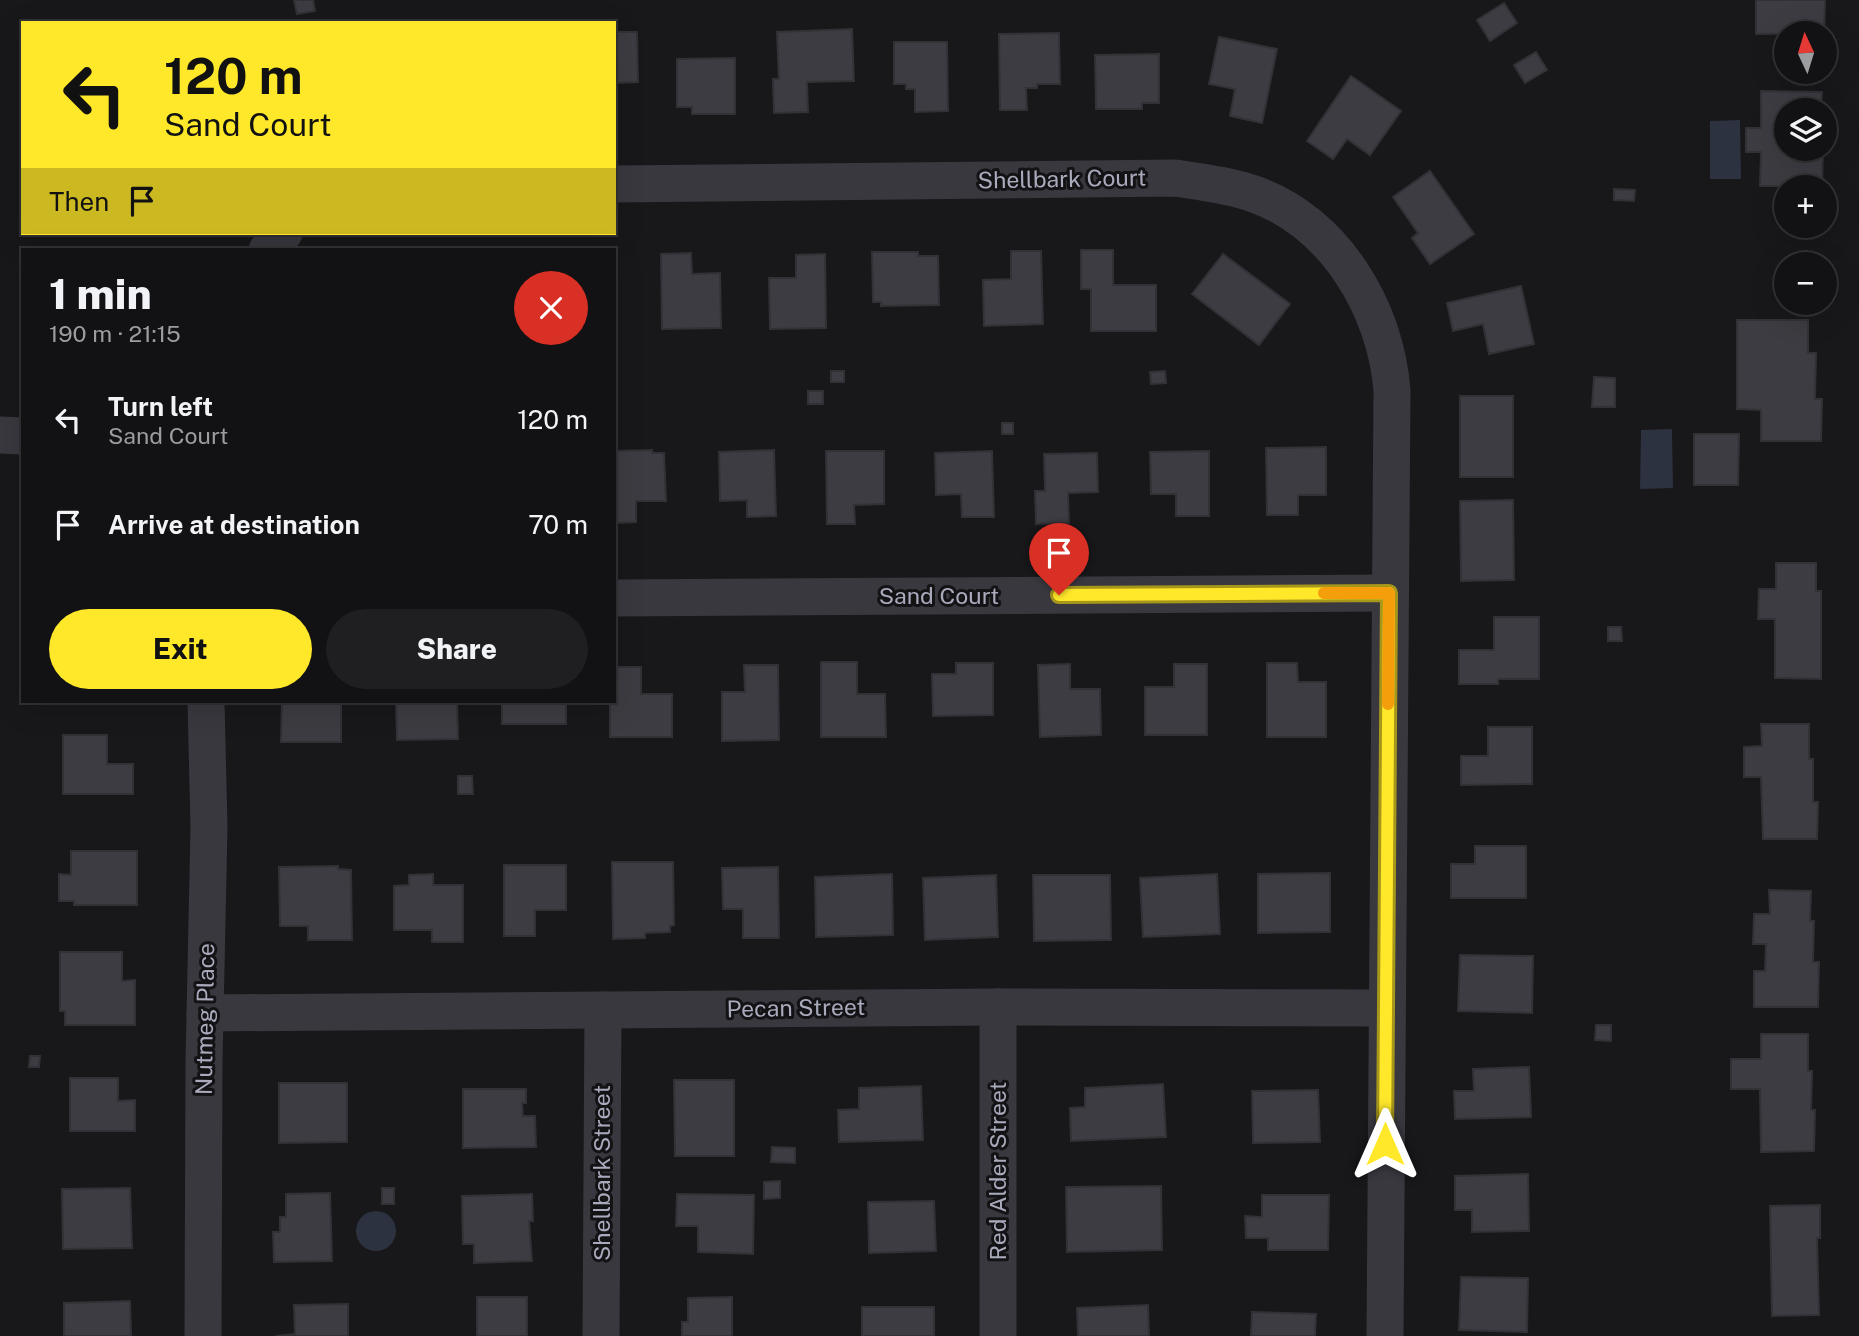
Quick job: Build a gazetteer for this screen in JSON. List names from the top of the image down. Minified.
{"streets":{"street":["Shellbark Court","Sand Court","Pecan Street","Nutmeg Place","Red Alder Street","Shellbark Street"]},"crossings":[["Shellbark Court","Sand Court"],["Shellbark Court","Pecan Street"],["Pecan Street","Nutmeg Place"],["Pecan Street","Red Alder Street"],["Pecan Street","Shellbark Street"]],"north":"top","page":{"map_buttons":["+","−"],"turn":["120 m","Sand Court"],"then":"Then","heading":["1 min","190 m · 21:15"],"list":[{"name":"Turn left","note":"Sand Court","value":"120 m"},{"name":"Arrive at destination","value":"70 m"}],"buttons":["Exit","Share"]}}
